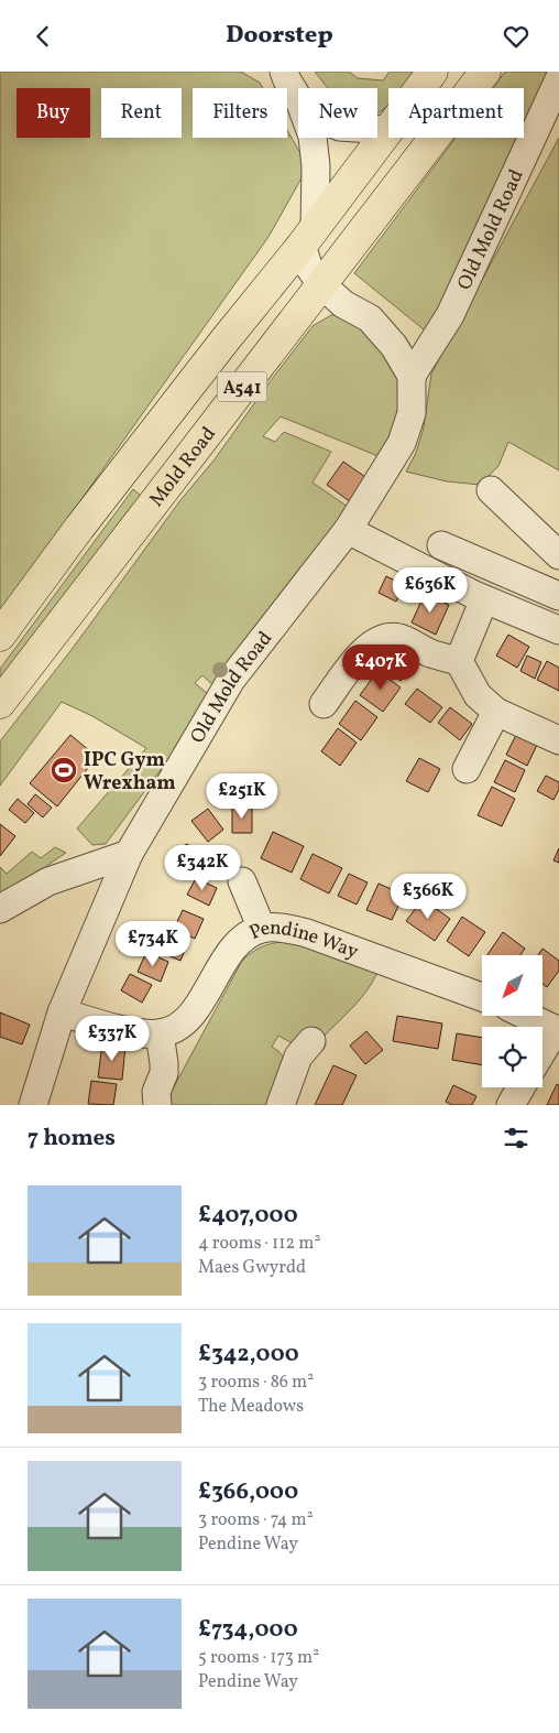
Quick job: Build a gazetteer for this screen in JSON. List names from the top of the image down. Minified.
{"streets":{"main road":["A541","Mold Road"],"street":["Old Mold Road","Pendine Way"]},"crossings":[["Old Mold Road","Pendine Way"]],"places":{"sports":["IPC Gym Wrexham"]},"north":"bottom left","page":{"header":"Doorstep","chip":["Buy","Rent","Filters","New","Apartment"],"price":["£636K","£407K","£251K","£342K","£366K","£734K","£337K"],"heading":"7 homes","list":[{"name":"£407,000","note":"4 rooms · 112 m² · Maes Gwyrdd"},{"name":"£342,000","note":"3 rooms · 86 m² · The Meadows"},{"name":"£366,000","note":"3 rooms · 74 m² · Pendine Way"},{"name":"£734,000","note":"5 rooms · 173 m² · Pendine Way"}]}}
